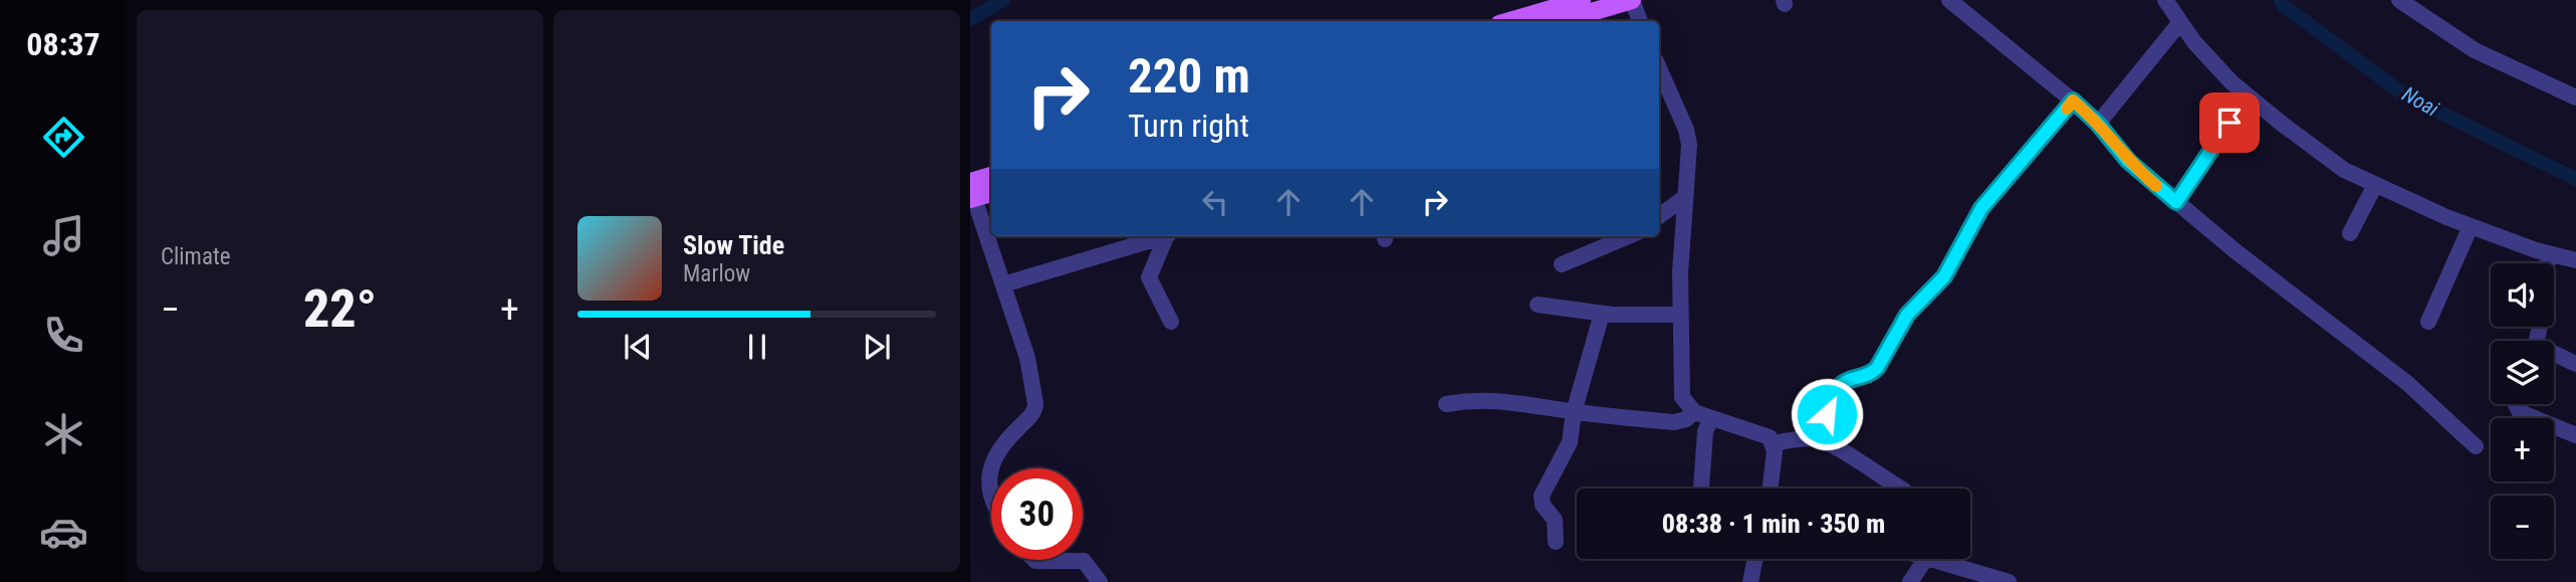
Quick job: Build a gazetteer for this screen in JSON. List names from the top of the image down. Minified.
{"water":["Noai"],"page":{"tabs":"08:37","tile":"Climate","turn":["220 m","Turn right"],"song":["Slow Tide","Marlow"],"map_buttons":["+","−"],"heat":["−","22°","+"],"limit":"30","trip":"08:38 · 1 min · 350 m"}}
